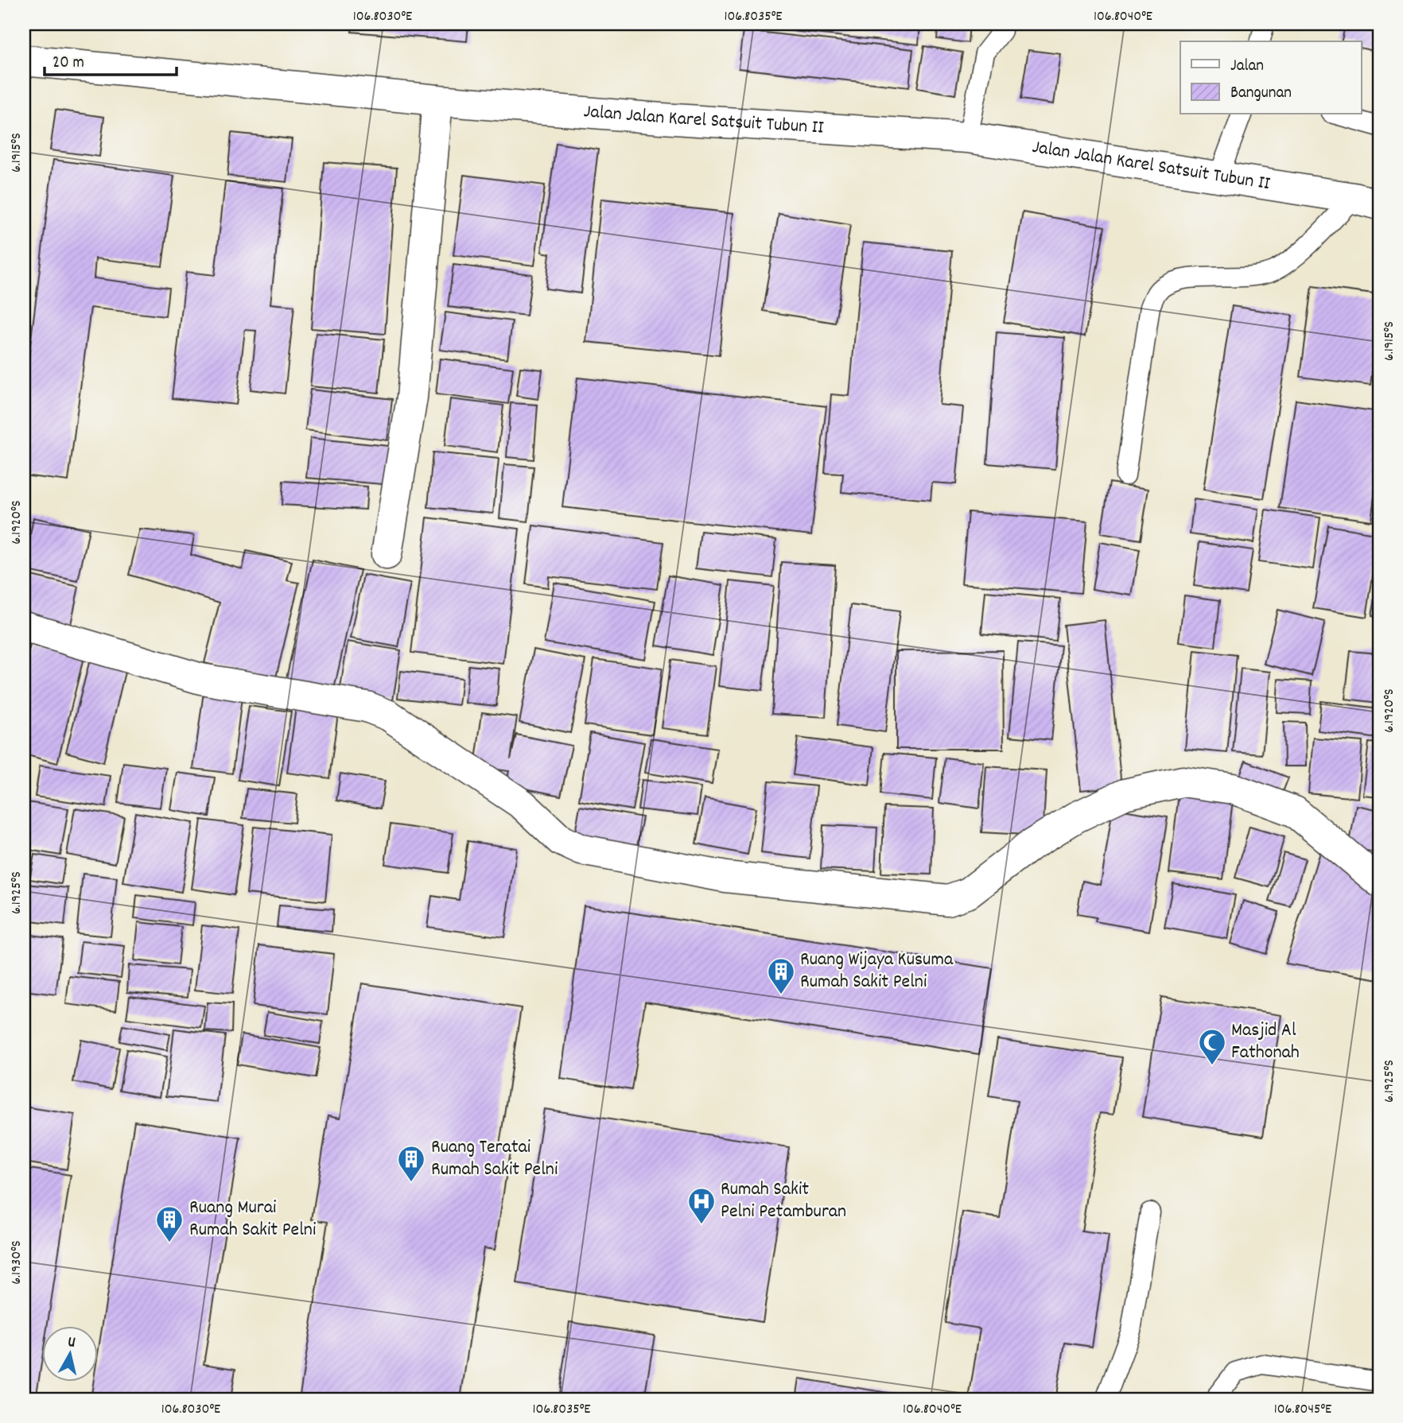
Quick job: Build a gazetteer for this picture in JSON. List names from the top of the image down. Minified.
{"streets":{"street":["Jalan Jalan Karel Satsuit Tubun II"]},"places":{"building":["Ruang Wijaya Kusuma Rumah Sakit Pelni","Ruang Teratai Rumah Sakit Pelni","Ruang Murai Rumah Sakit Pelni"],"mosque":["Masjid Al Fathonah"],"hospital":["Rumah Sakit Pelni Petamburan"]},"legend":["Jalan","Bangunan"],"scale_bar":"20 m","north":"top","coordinates":["106.8030°E","106.8035°E","106.8040°E","6.1915°S","6.1920°S","6.1925°S","6.1930°S","106.8045°E"]}
